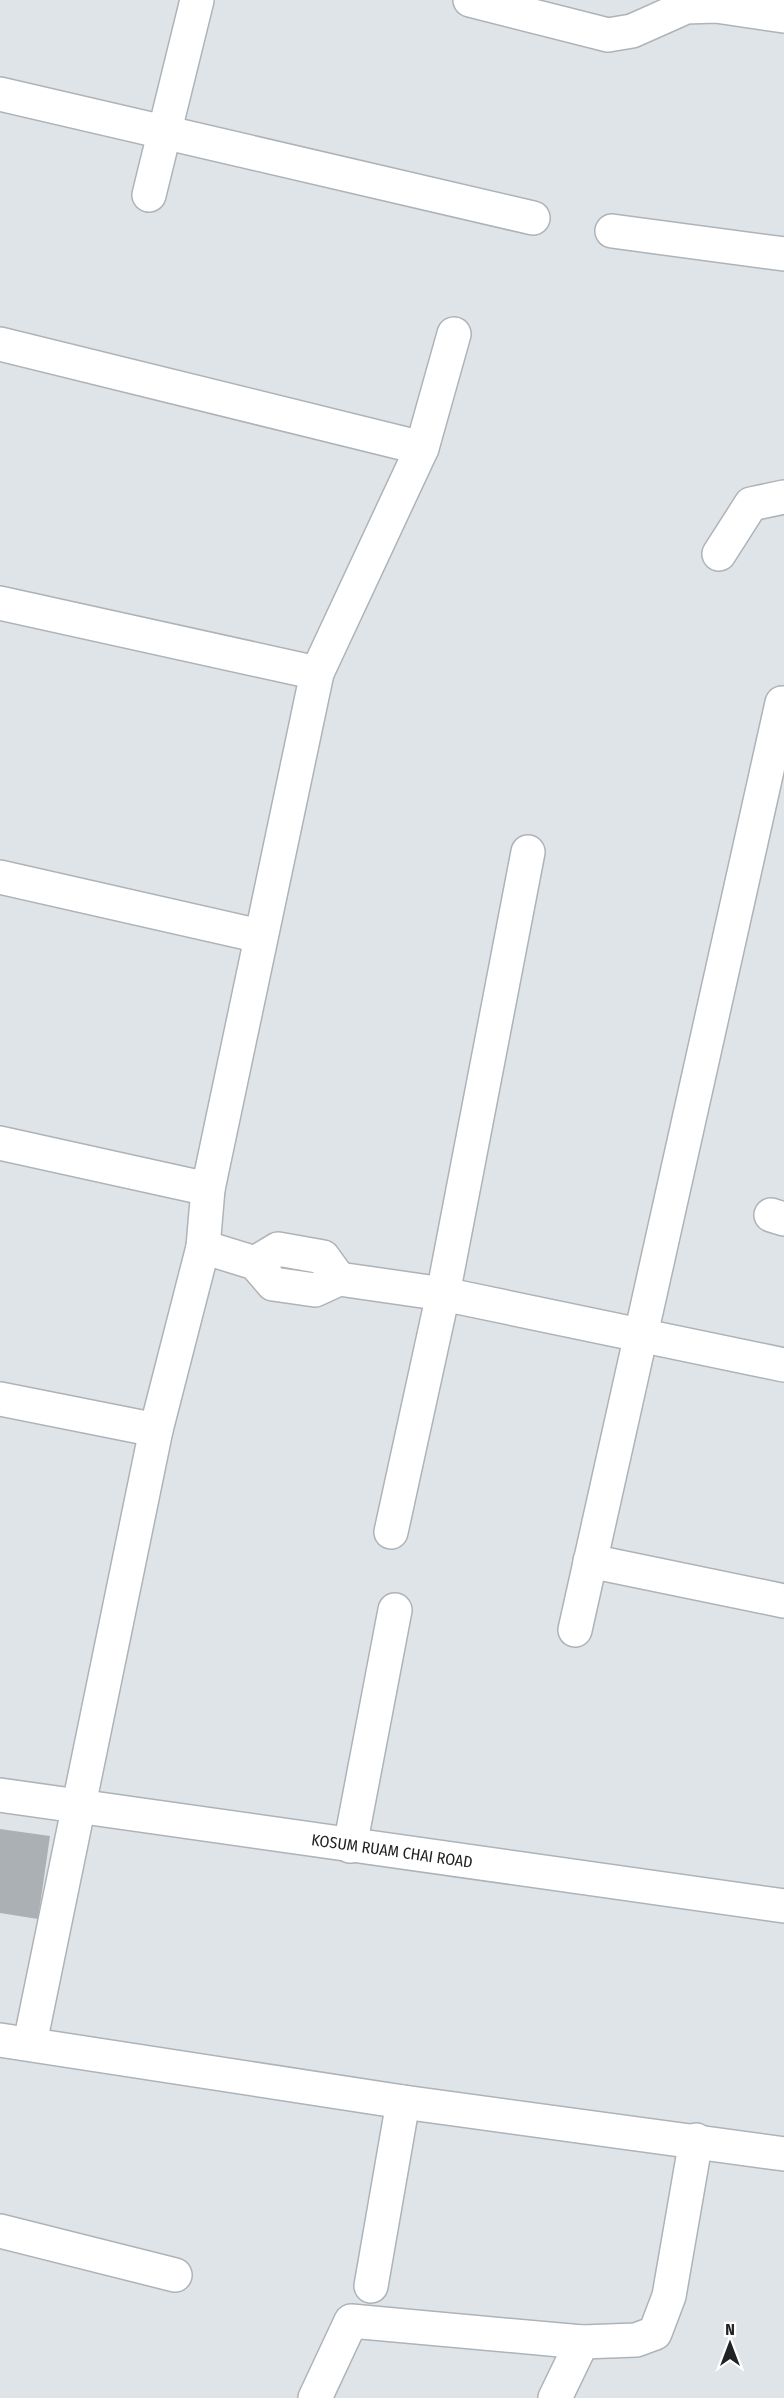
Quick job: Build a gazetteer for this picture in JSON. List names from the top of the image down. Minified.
{"streets":{"street":["KOSUM RUAM CHAI ROAD"]},"north":"top"}
